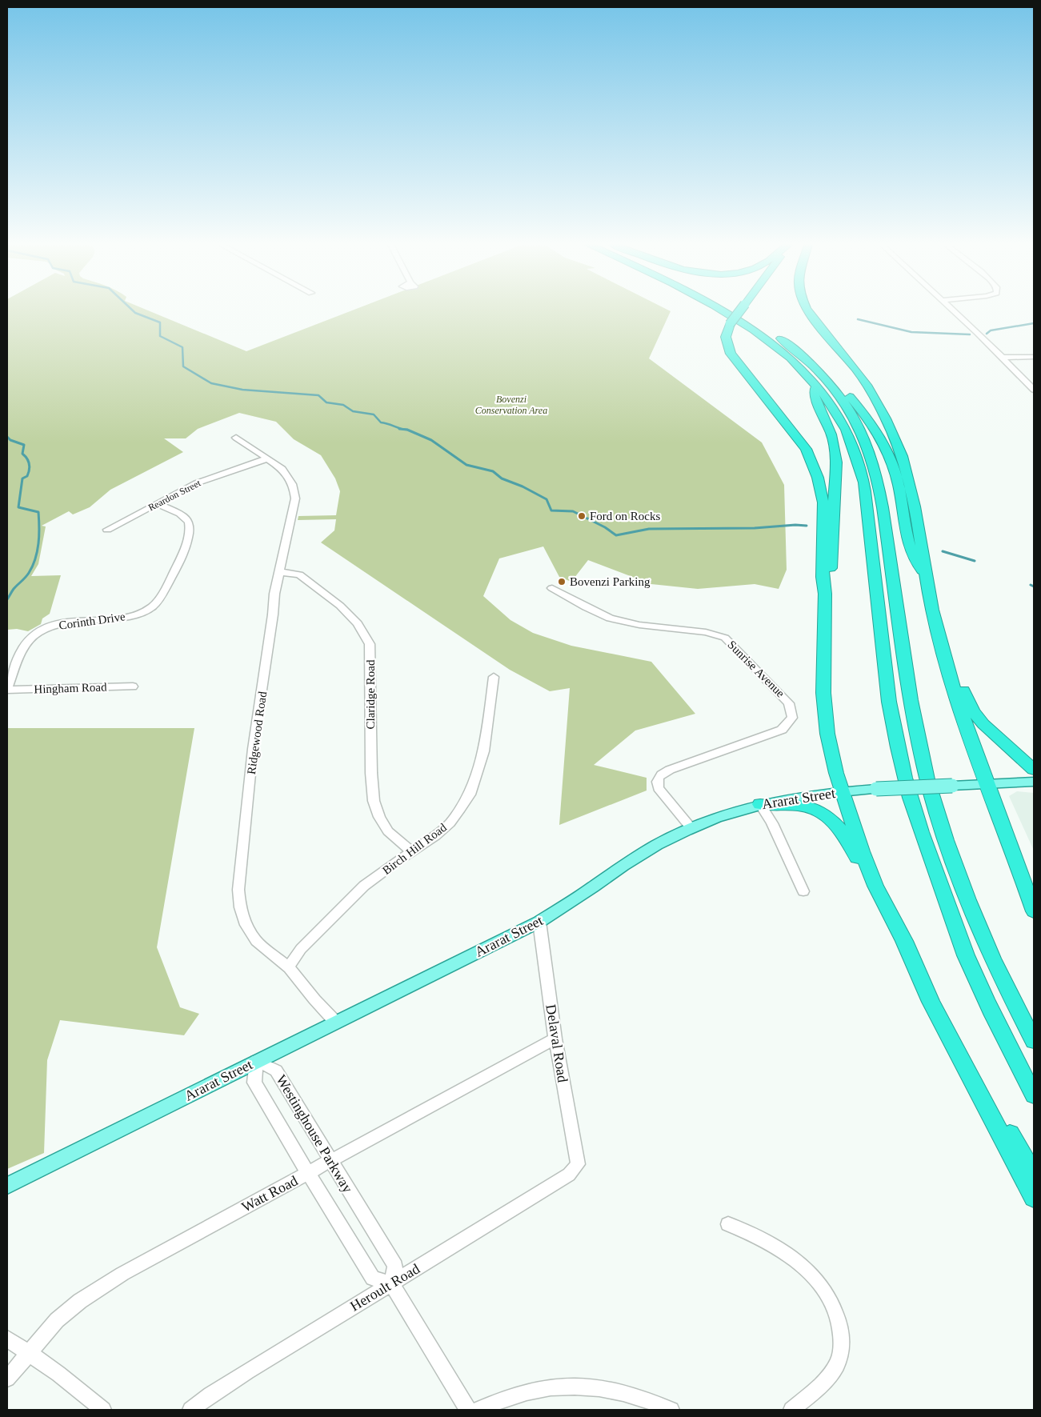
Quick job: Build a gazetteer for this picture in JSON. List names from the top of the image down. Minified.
{"streets":{"main road":["Ararat Street"],"street":["Reardon Street","Corinth Drive","Sunrise Avenue","Hingham Road","Claridge Road","Ridgewood Road","Birch Hill Road","Delaval Road","Westinghouse Parkway","Watt Road","Heroult Road"]},"crossings":[["Reardon Street","Corinth Drive"],["Reardon Street","Ridgewood Road"],["Corinth Drive","Hingham Road"],["Sunrise Avenue","Ararat Street"],["Claridge Road","Ridgewood Road"],["Claridge Road","Birch Hill Road"],["Ridgewood Road","Ararat Street"],["Ridgewood Road","Birch Hill Road"],["Ararat Street","Delaval Road"],["Ararat Street","Westinghouse Parkway"],["Delaval Road","Watt Road"],["Delaval Road","Heroult Road"],["Westinghouse Parkway","Watt Road"],["Westinghouse Parkway","Heroult Road"]],"parks":["Bovenzi Conservation Area"],"places":["Ford on Rocks","Bovenzi Parking"]}
